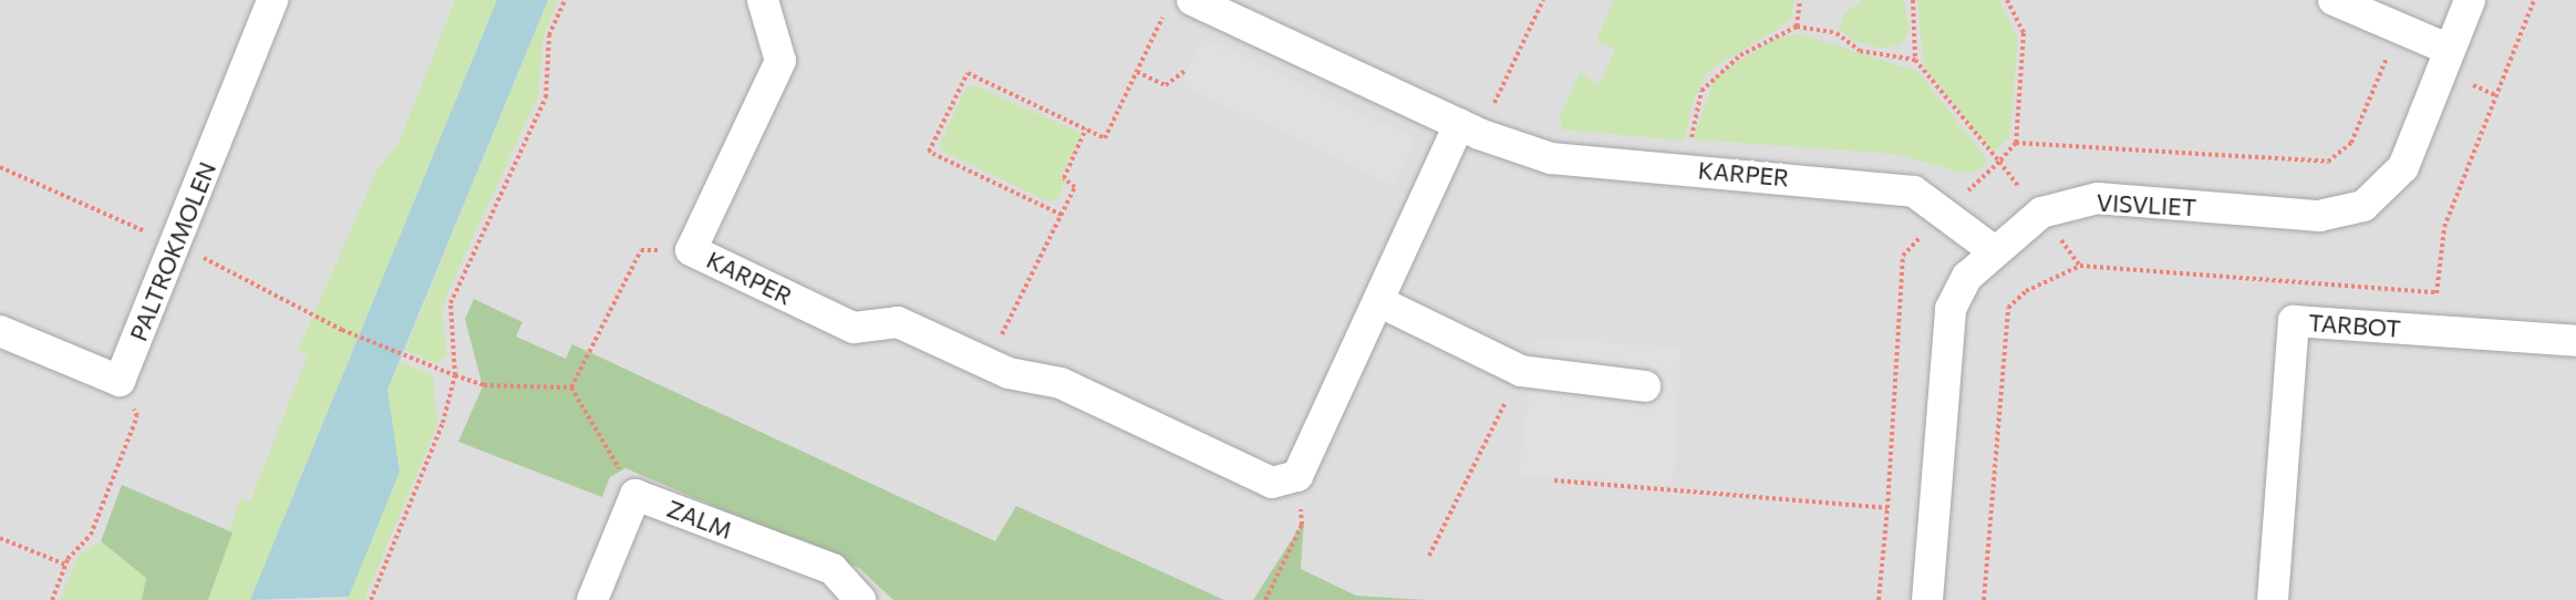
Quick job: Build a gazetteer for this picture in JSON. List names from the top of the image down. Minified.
{"streets":{"street":["KARPER","VISVLIET","PALTROKMOLEN","TARBOT","ZALM"]},"crossings":[["KARPER","VISVLIET"]]}
